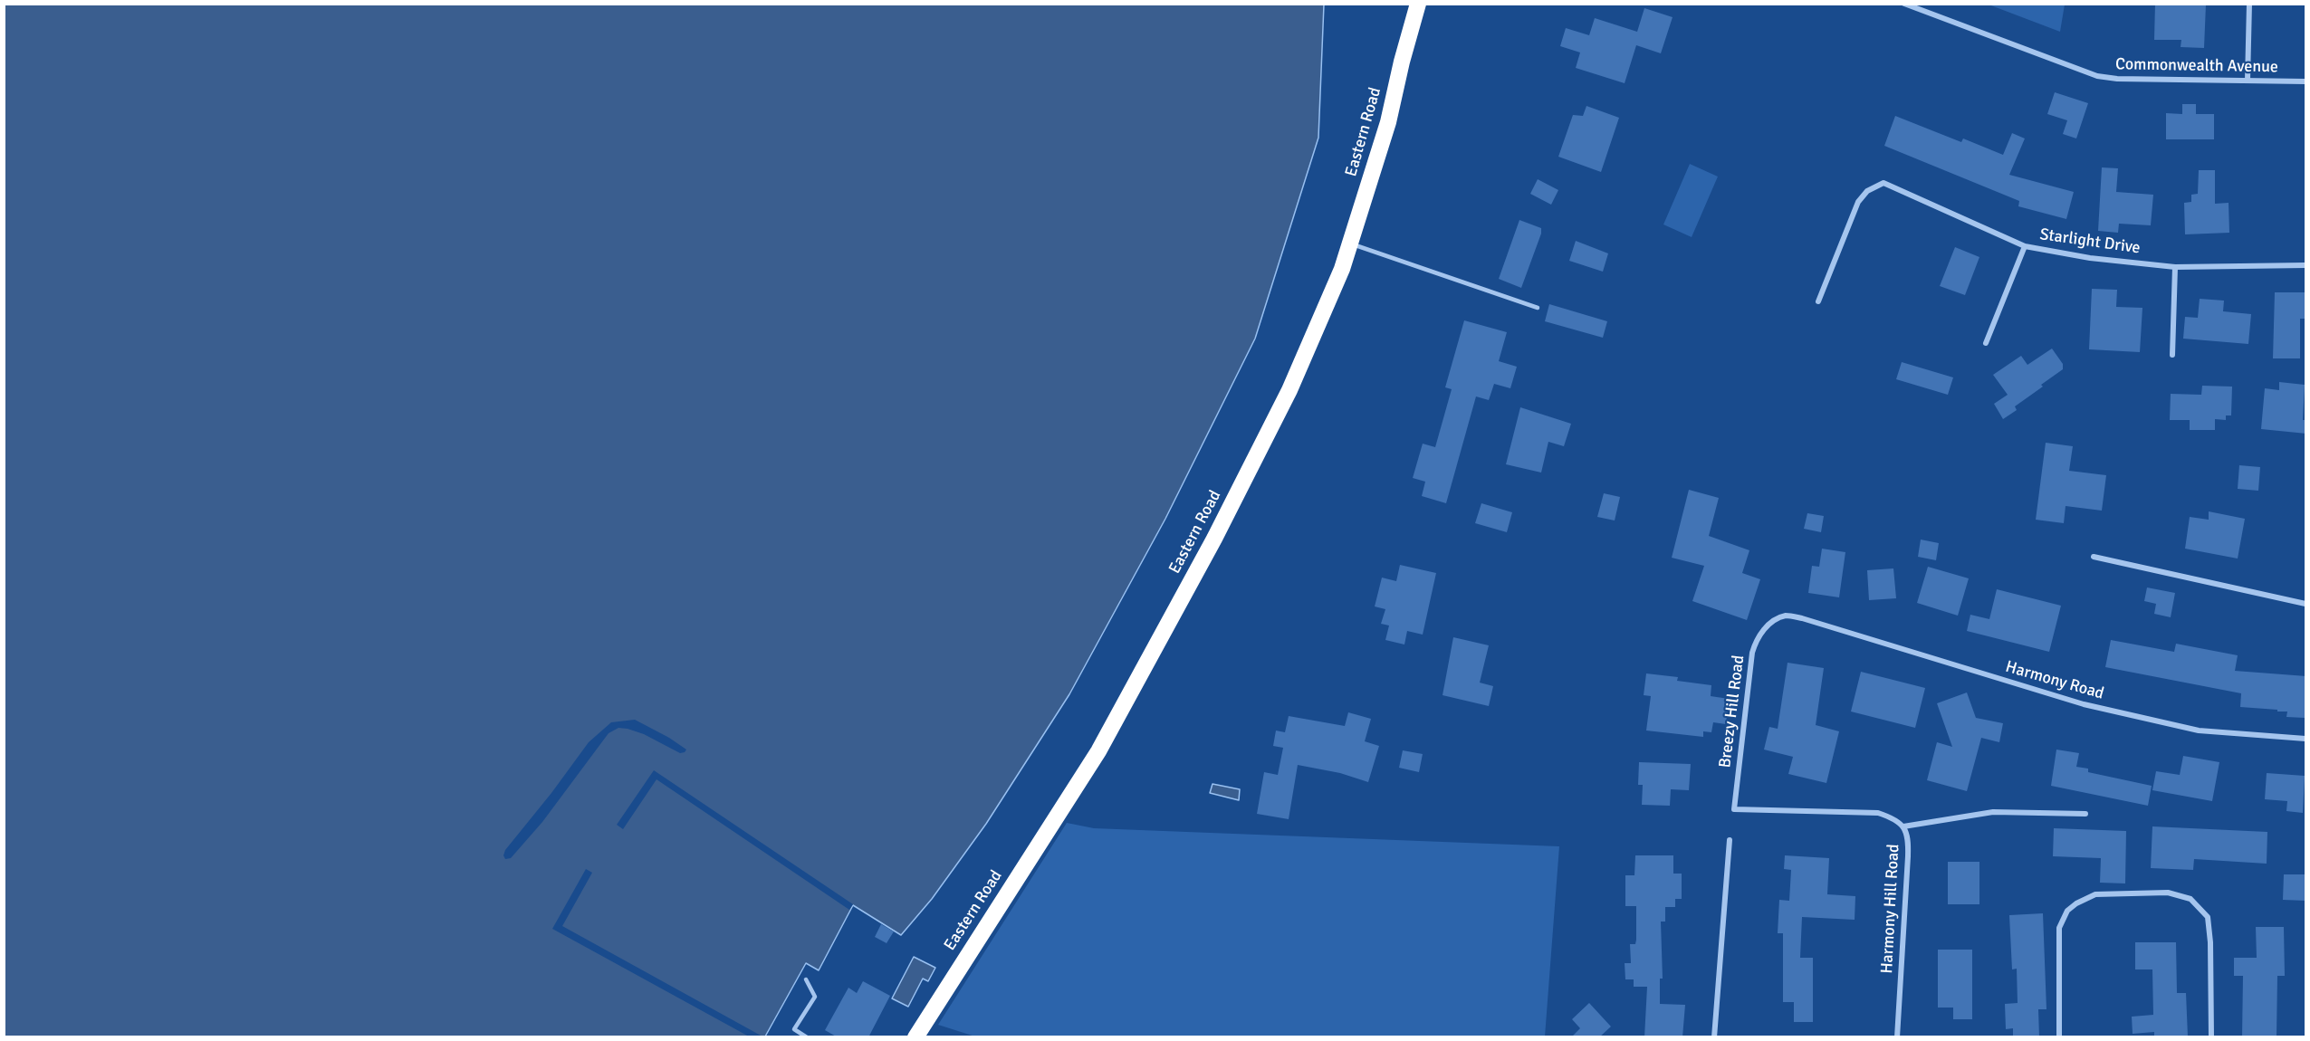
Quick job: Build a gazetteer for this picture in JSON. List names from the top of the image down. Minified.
{"streets":{"highway":["Eastern Road"],"street":["Commonwealth Avenue","Starlight Drive","Harmony Road","Breezy Hill Road","Harmony Hill Road"]},"crossings":[["Harmony Road","Breezy Hill Road"],["Breezy Hill Road","Harmony Hill Road"]]}
